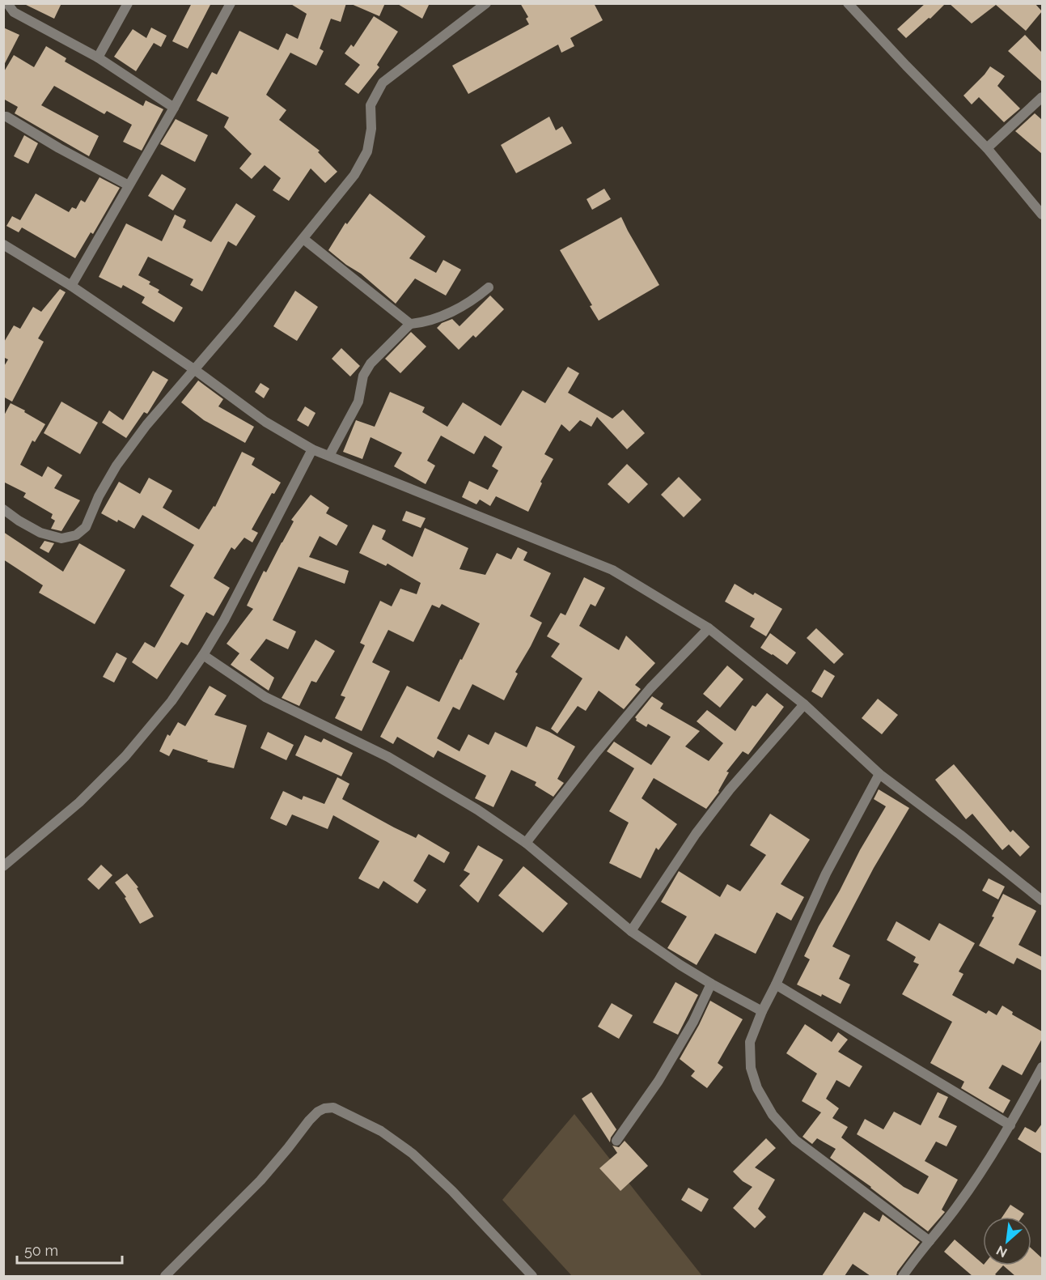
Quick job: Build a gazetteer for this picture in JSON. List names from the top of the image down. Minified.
{"scale_bar":"50 m","north":"bottom left"}
